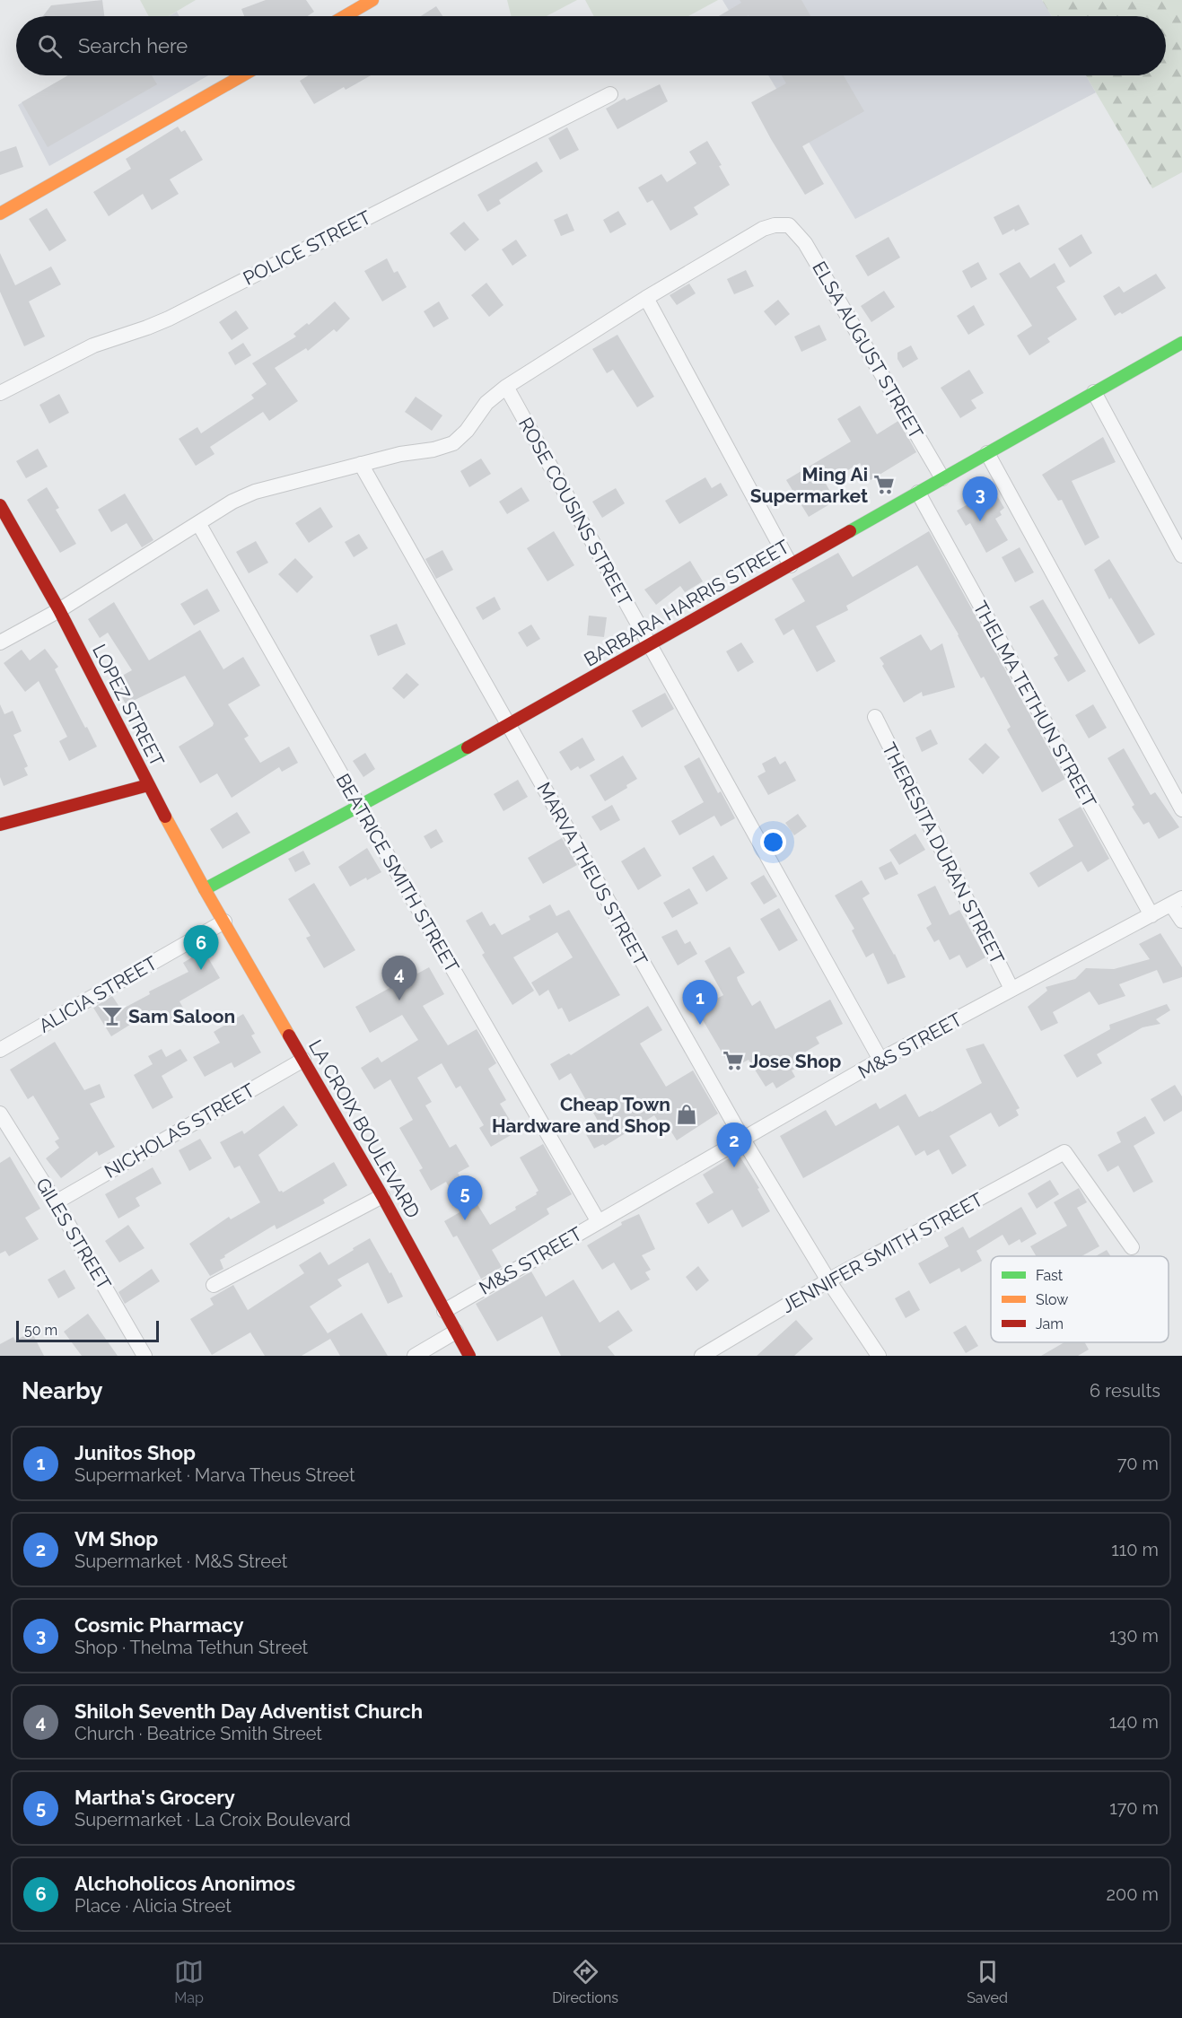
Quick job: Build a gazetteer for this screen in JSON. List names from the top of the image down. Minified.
{"streets":{"street":["POLICE STREET","ELSA AUGUST STREET","ROSE COUSINS STREET","BARBARA HARRIS STREET","THELMA TETHUN STREET","LOPEZ STREET","THERESITA DURAN STREET","BEATRICE SMITH STREET","MARVA THEUS STREET","ALICIA STREET","M&S STREET","LA CROIX BOULEVARD","NICHOLAS STREET","GILES STREET","JENNIFER SMITH STREET"]},"crossings":[["ELSA AUGUST STREET","BARBARA HARRIS STREET"],["ROSE COUSINS STREET","BARBARA HARRIS STREET"],["ROSE COUSINS STREET","M&S STREET"],["BARBARA HARRIS STREET","THELMA TETHUN STREET"],["BARBARA HARRIS STREET","LOPEZ STREET"],["BARBARA HARRIS STREET","BEATRICE SMITH STREET"],["BARBARA HARRIS STREET","MARVA THEUS STREET"],["THELMA TETHUN STREET","M&S STREET"],["LOPEZ STREET","ALICIA STREET"],["LOPEZ STREET","LA CROIX BOULEVARD"],["THERESITA DURAN STREET","M&S STREET"],["BEATRICE SMITH STREET","M&S STREET"],["MARVA THEUS STREET","M&S STREET"],["MARVA THEUS STREET","JENNIFER SMITH STREET"],["ALICIA STREET","LA CROIX BOULEVARD"],["M&S STREET","LA CROIX BOULEVARD"],["LA CROIX BOULEVARD","NICHOLAS STREET"],["NICHOLAS STREET","GILES STREET"]],"places":{"supermarket":["Ming Ai Supermarket","Jose Shop"],"bar":["Sam Saloon"],"shop":["Cheap Town Hardware and Shop"]},"legend":["Fast","Slow","Jam"],"scale_bar":"50 m","page":{"search":"Search here","pins":["3","6","4","1","2","5"],"scale":"50 m","heading":["Nearby","6 results"],"list":[{"mark":"1","name":"Junitos Shop","note":"Supermarket · Marva Theus Street","value":"70 m"},{"mark":"2","name":"VM Shop","note":"Supermarket · M&S Street","value":"110 m"},{"mark":"3","name":"Cosmic Pharmacy","note":"Shop · Thelma Tethun Street","value":"130 m"},{"mark":"4","name":"Shiloh Seventh Day Adventist Church","note":"Church · Beatrice Smith Street","value":"140 m"},{"mark":"5","name":"Martha's Grocery","note":"Supermarket · La Croix Boulevard","value":"170 m"},{"mark":"6","name":"Alchoholicos Anonimos","note":"Place · Alicia Street","value":"200 m"}],"nav":["Map","Directions","Saved"]}}
